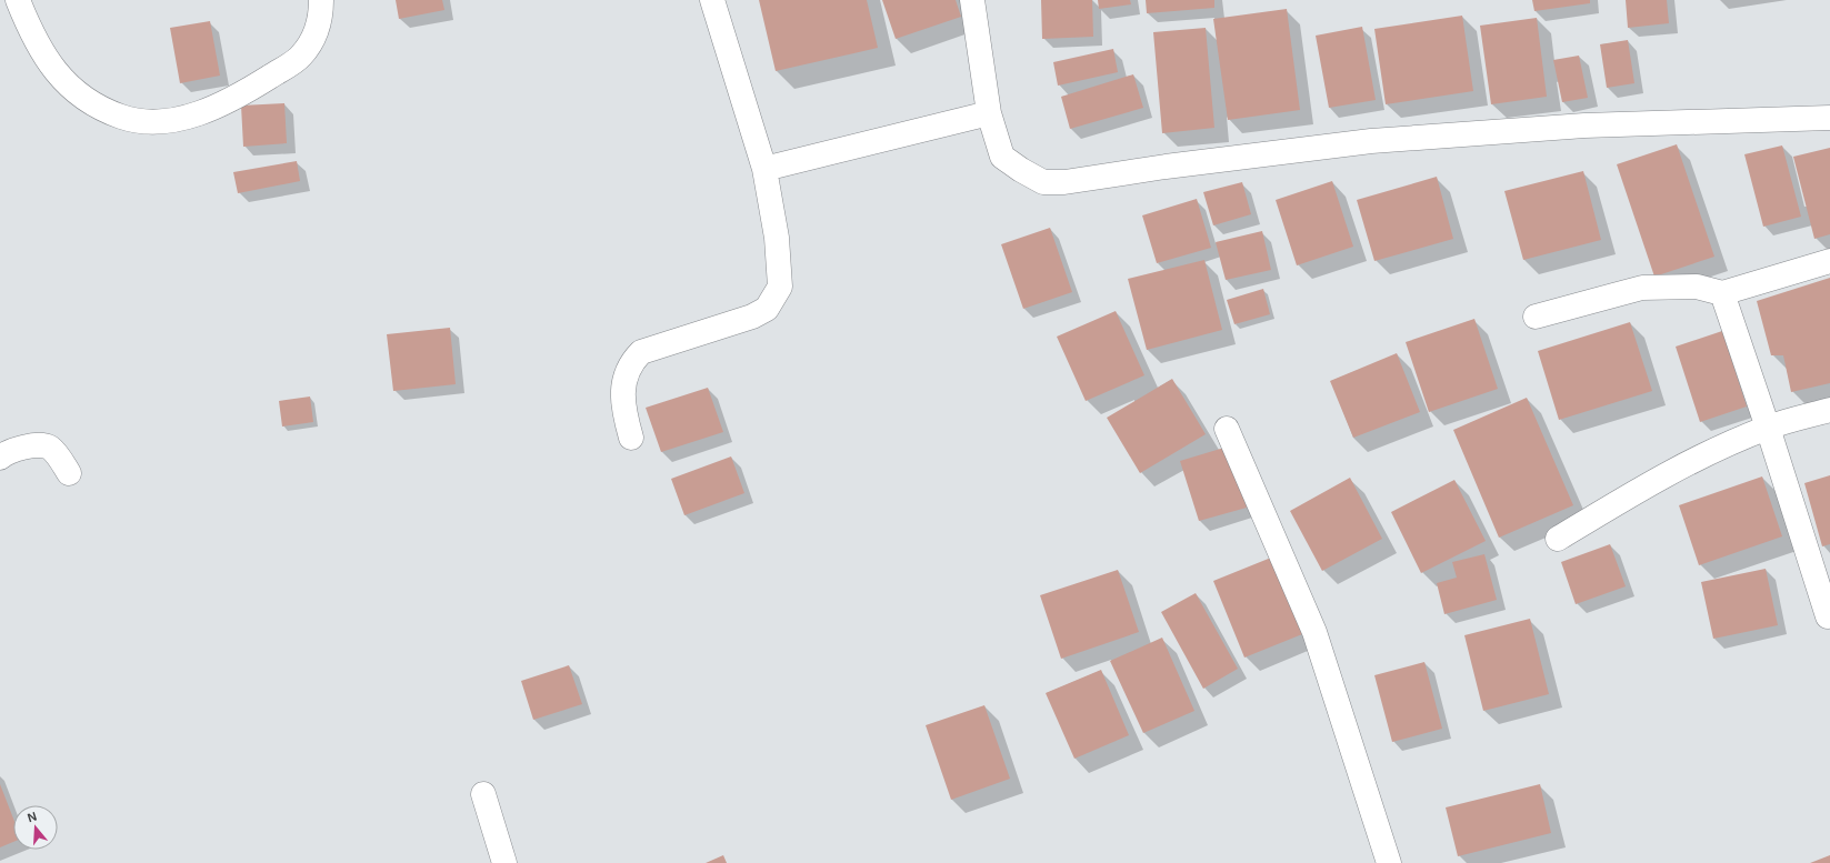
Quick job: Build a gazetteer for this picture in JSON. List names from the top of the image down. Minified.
{"north":"top"}
